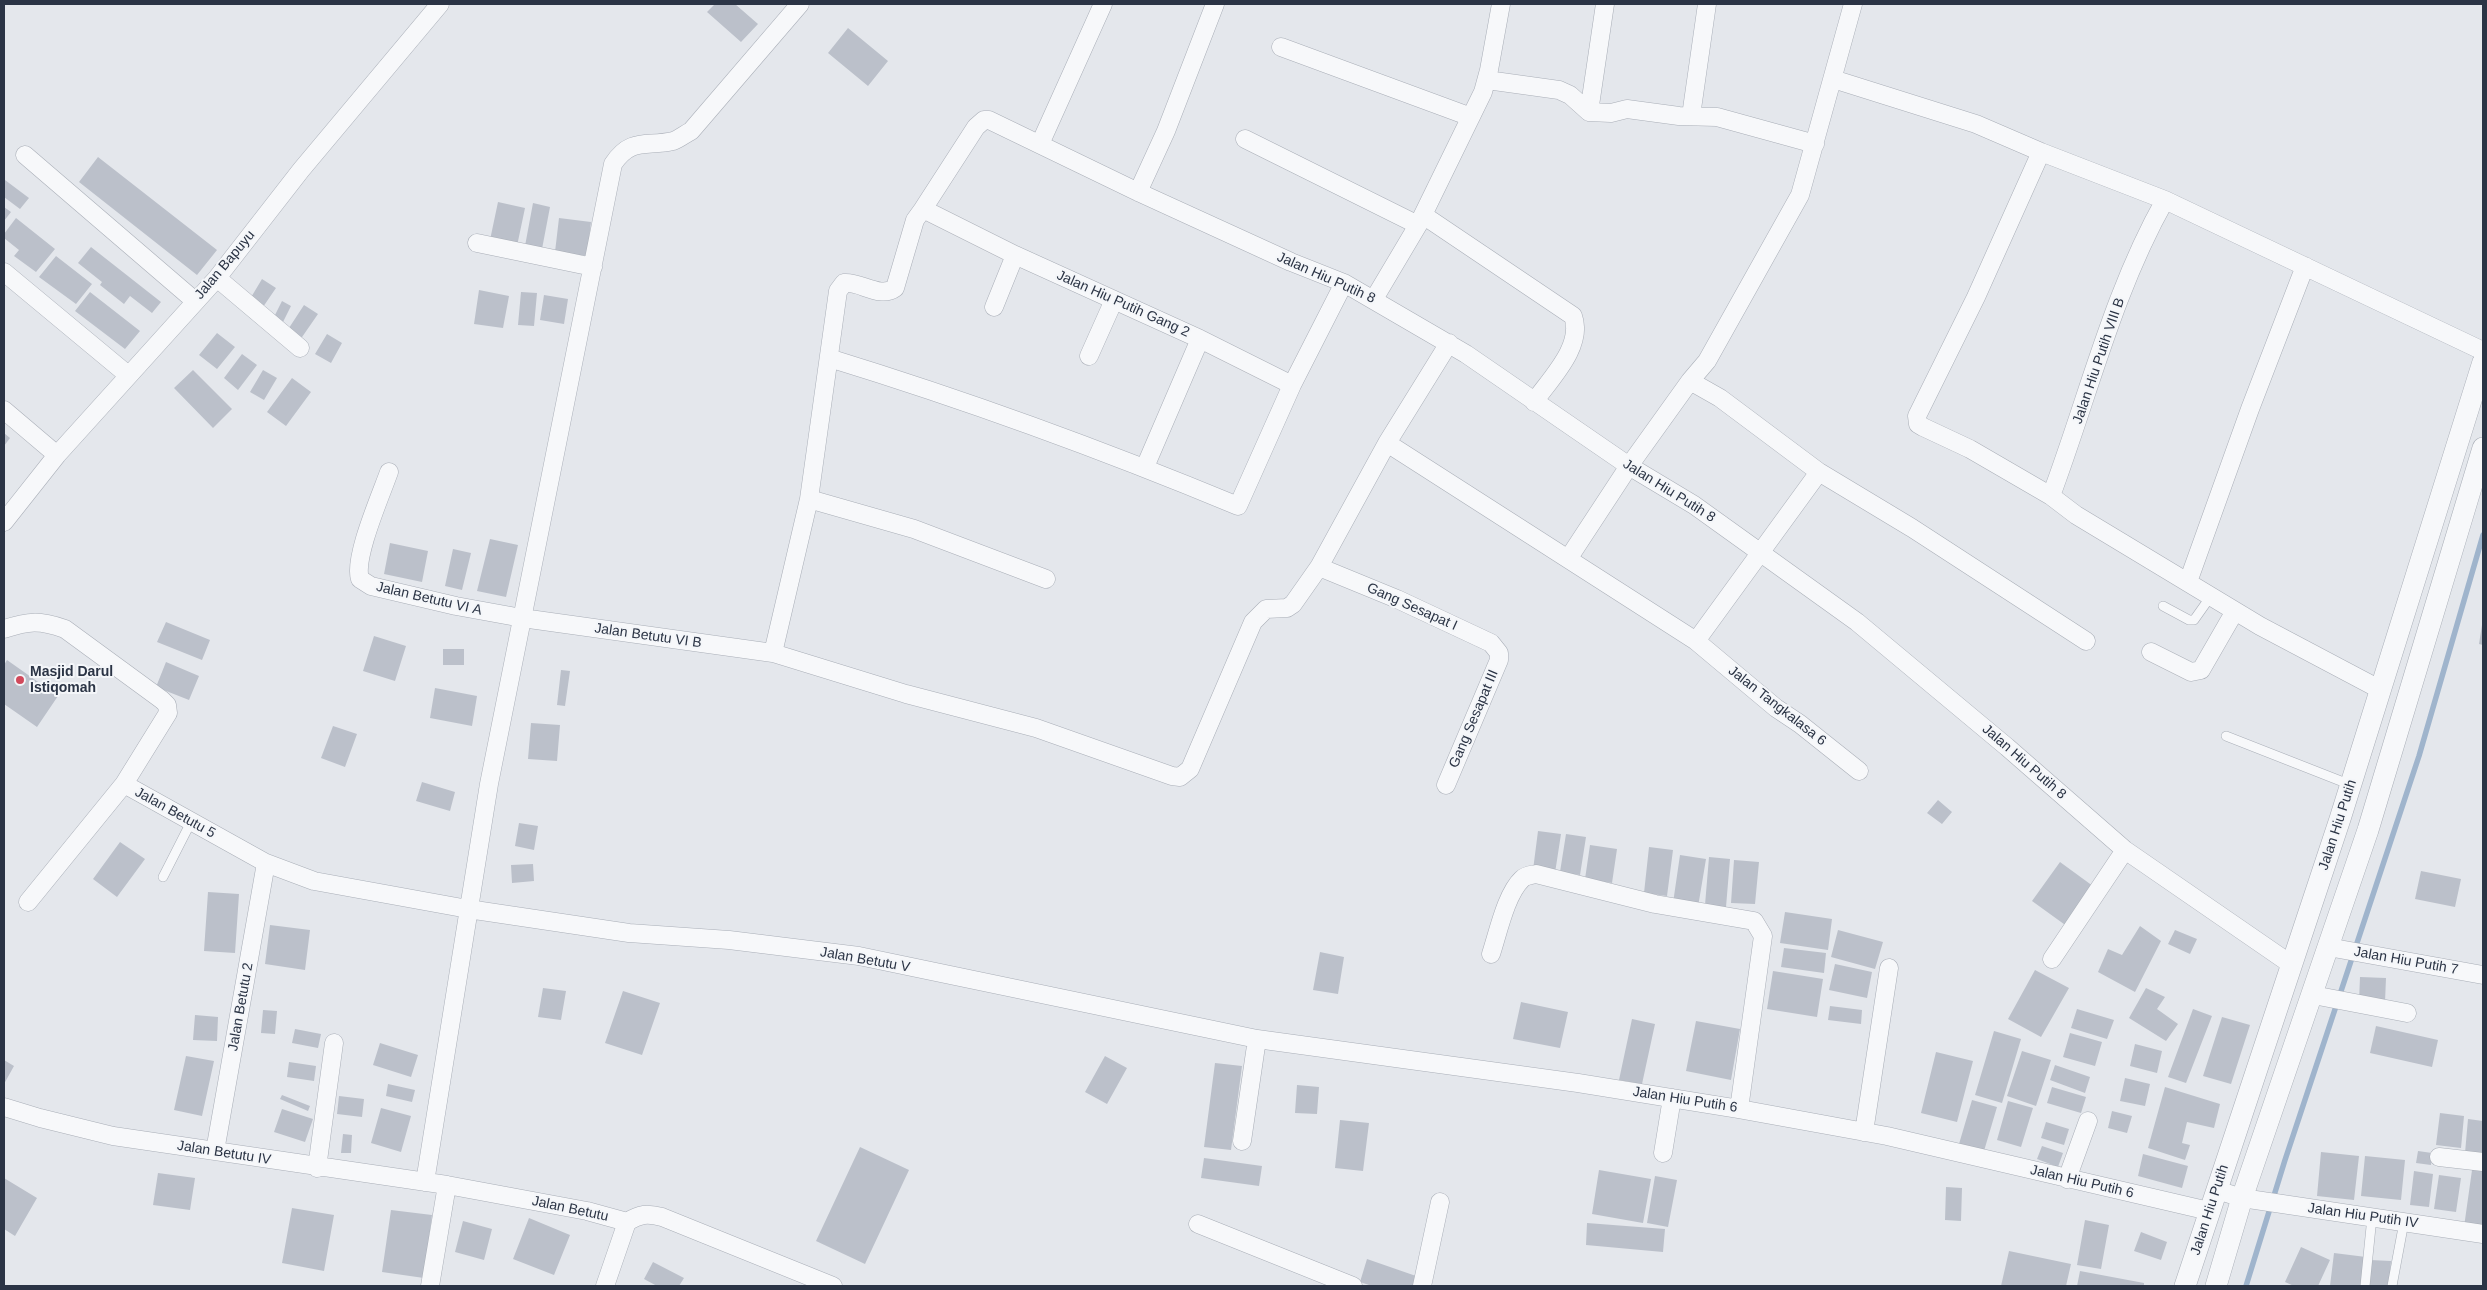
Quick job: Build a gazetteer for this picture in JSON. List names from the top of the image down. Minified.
{"streets":{"street":["Jalan Bapuyu","Jalan Hiu Putih 8","Jalan Hiu Putih Gang 2","Jalan Hiu Putih VIII B","Jalan Betutu VI A","Gang Sesapat I","Jalan Betutu VI B","Jalan Tangkalasa 6","Gang Sesapat III","Jalan Betutu 5","Jalan Hiu Putih","Jalan Betutu V","Jalan Hiu Putih 7","Jalan Betutu 2","Jalan Hiu Putih 6","Jalan Betutu IV","Jalan Betutu","Jalan Hiu Putih IV"]},"crossings":[["Jalan Hiu Putih 8","Jalan Hiu Putih Gang 2"],["Jalan Hiu Putih 8","Jalan Hiu Putih"],["Jalan Betutu VI A","Jalan Betutu VI B"],["Gang Sesapat I","Jalan Betutu VI B"],["Gang Sesapat I","Gang Sesapat III"],["Jalan Betutu 5","Jalan Betutu V"],["Jalan Betutu 5","Jalan Betutu 2"],["Jalan Hiu Putih","Jalan Hiu Putih 7"],["Jalan Hiu Putih","Jalan Hiu Putih 6"],["Jalan Hiu Putih","Jalan Hiu Putih IV"],["Jalan Betutu V","Jalan Hiu Putih 6"],["Jalan Betutu 2","Jalan Betutu IV"],["Jalan Betutu IV","Jalan Betutu"]],"places":["Masjid Darul Istiqomah"]}
